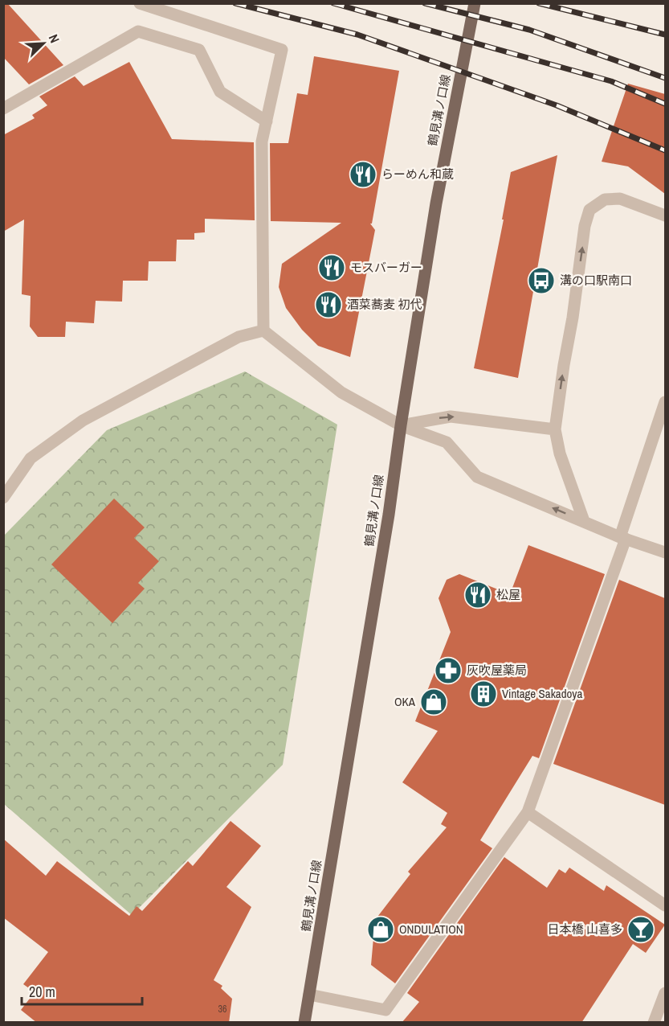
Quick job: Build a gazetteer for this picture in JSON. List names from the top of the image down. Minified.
{"streets":{"main road":["鶴見溝ノ口線"]},"places":{"restaurant":["らーめん和蔵","モスバーガー","酒菜蕎麦 初代","松屋"],"bus stop":["溝の口駅南口"],"pharmacy":["灰吹屋薬局"],"building":["Vintage Sakadoya"],"shop":["OKA","ONDULATION"],"bar":["日本橋 山喜多"]},"house_numbers":["36"],"scale_bar":"20 m","north":"top right"}
